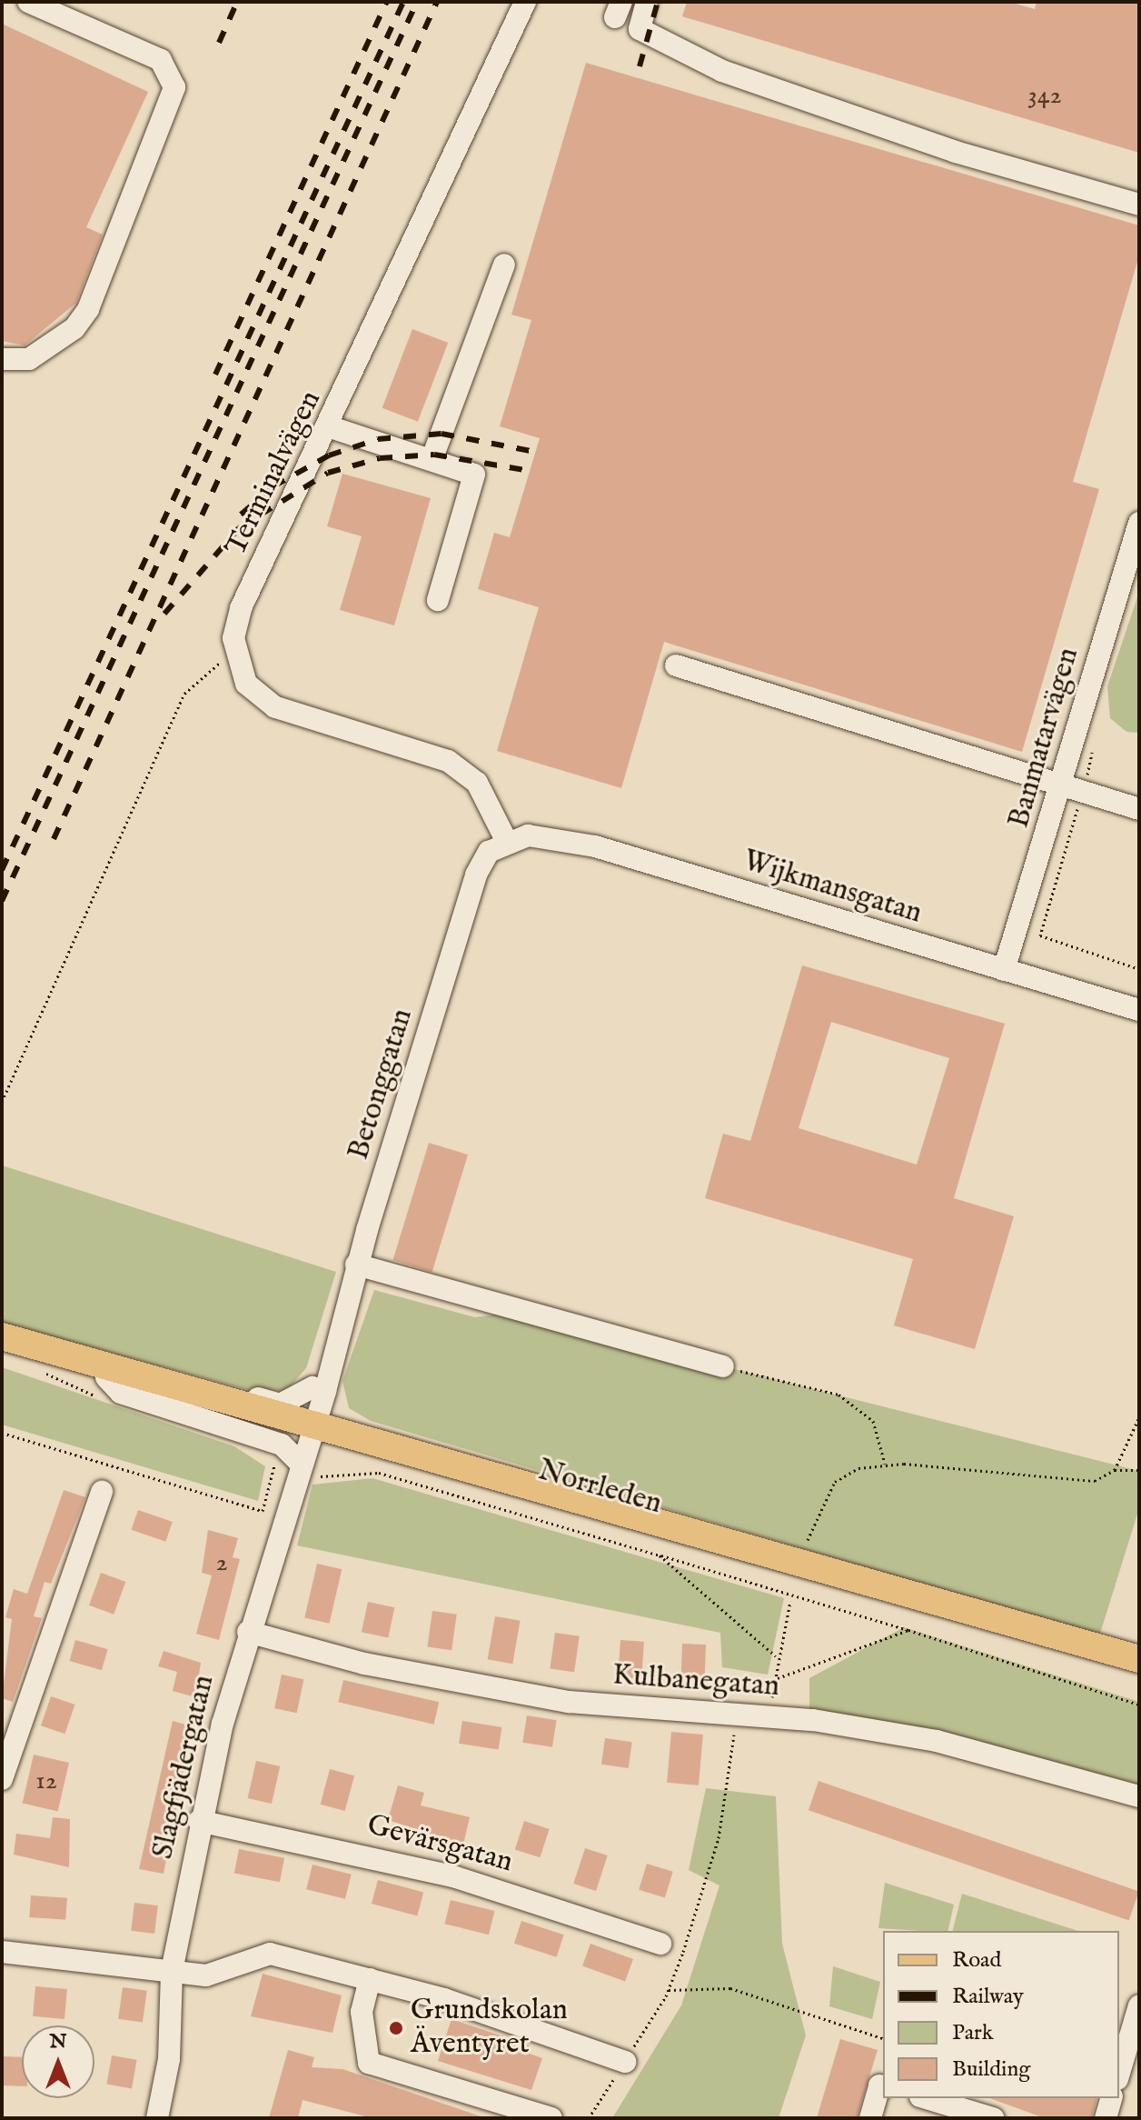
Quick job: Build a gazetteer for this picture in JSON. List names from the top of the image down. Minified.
{"streets":{"main road":["Norrleden"],"street":["Terminalvägen","Banmatarvägen","Wijkmansgatan","Betonggatan","Kulbanegatan","Slagfjädergatan","Gevärsgatan"]},"crossings":[["Banmatarvägen","Wijkmansgatan"],["Wijkmansgatan","Betonggatan"],["Betonggatan","Norrleden"],["Betonggatan","Slagfjädergatan"],["Norrleden","Slagfjädergatan"],["Kulbanegatan","Slagfjädergatan"],["Slagfjädergatan","Gevärsgatan"]],"places":["Grundskolan Äventyret"],"house_numbers":["342","2","12"],"legend":["Road","Railway","Park","Building"],"north":"top"}
